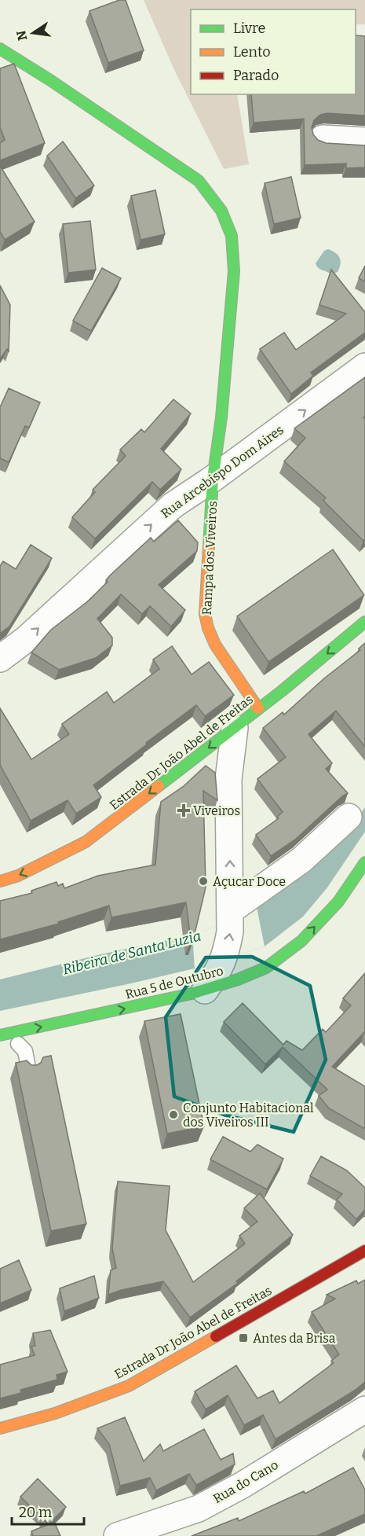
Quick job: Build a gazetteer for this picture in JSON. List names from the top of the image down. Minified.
{"streets":{"street":["Rua Arcebispo Dom Aires","Rampa dos Viveiros","Estrada Dr João Abel de Freitas","Rua 5 de Outubro","Rua do Cano"]},"crossings":[["Rua Arcebispo Dom Aires","Rampa dos Viveiros"],["Rampa dos Viveiros","Estrada Dr João Abel de Freitas"]],"one_way":["Rua Arcebispo Dom Aires","Estrada Dr João Abel de Freitas","Rua 5 de Outubro"],"water":["Ribeira de Santa Luzia"],"places":{"health":["Viveiros"],"other":["Açucar Doce","Conjunto Habitacional dos Viveiros III"],"transit":["Antes da Brisa"]},"legend":["Livre","Lento","Parado"],"scale_bar":"20 m","north":"left"}
